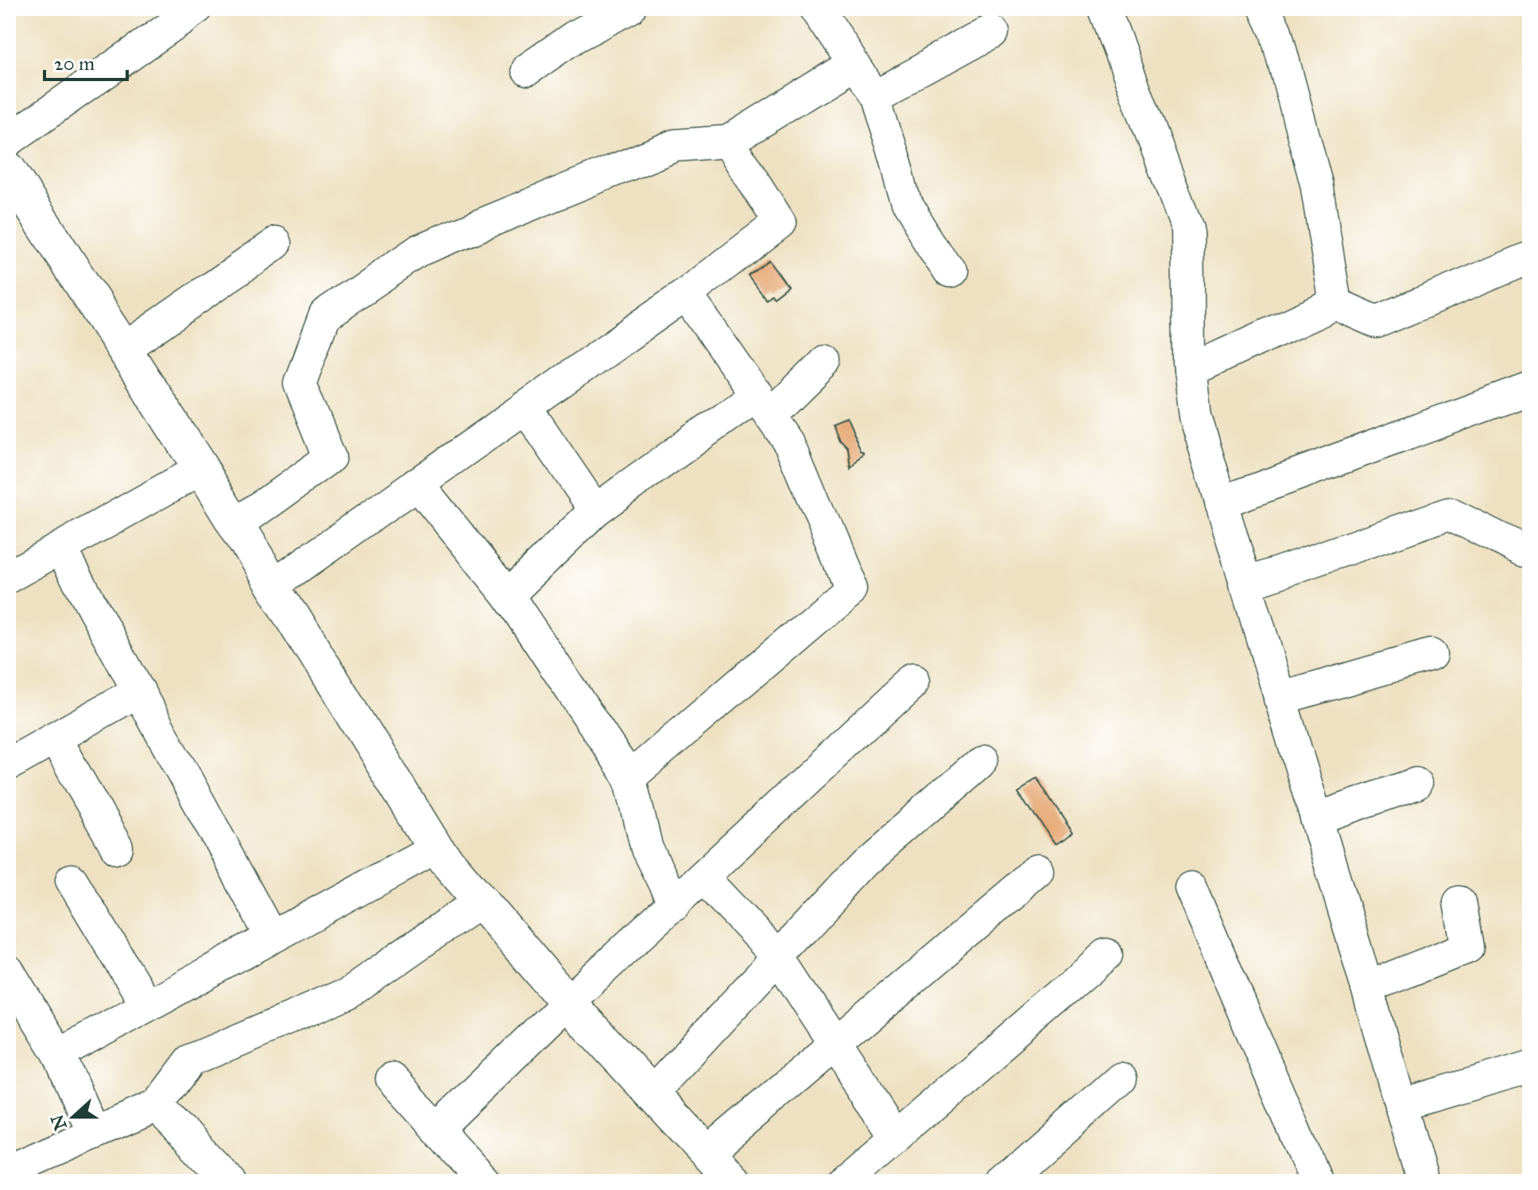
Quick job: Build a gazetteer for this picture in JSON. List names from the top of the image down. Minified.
{"scale_bar":"20 m","north":"left"}
